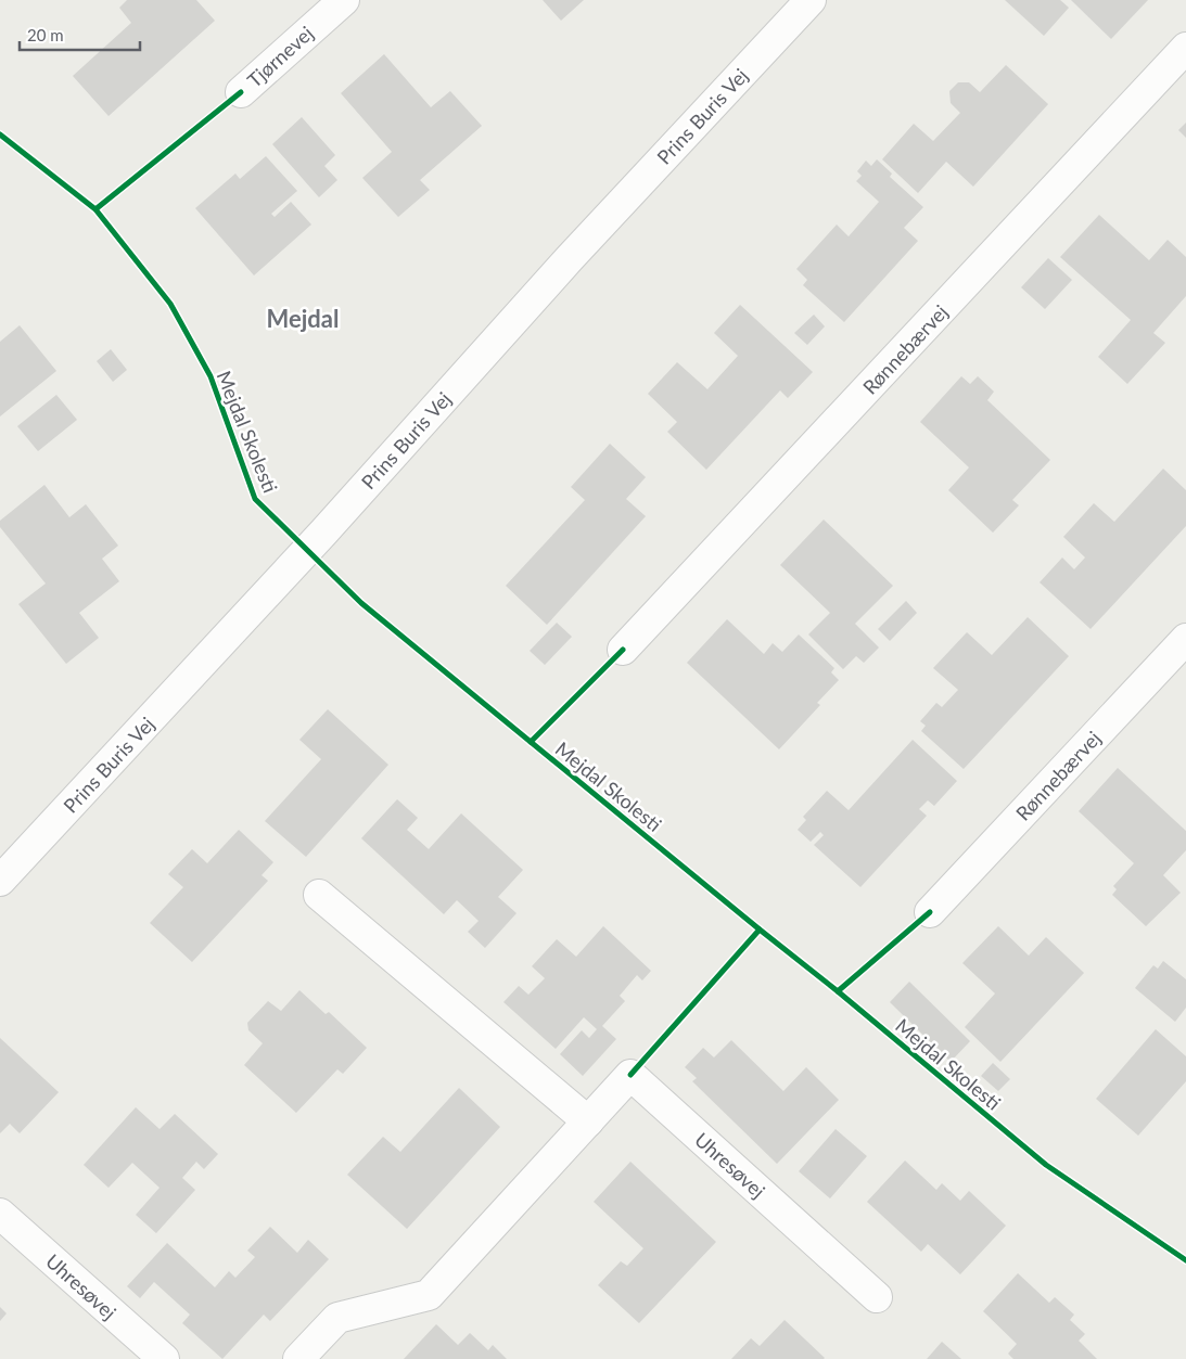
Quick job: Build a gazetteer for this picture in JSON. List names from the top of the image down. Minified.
{"streets":{"street":["Tjørnevej","Prins Buris Vej","Rønnebærvej","Uhresøvej"],"cycle path":["Mejdal Skolesti"]},"districts":["Mejdal"],"scale_bar":"20 m"}
